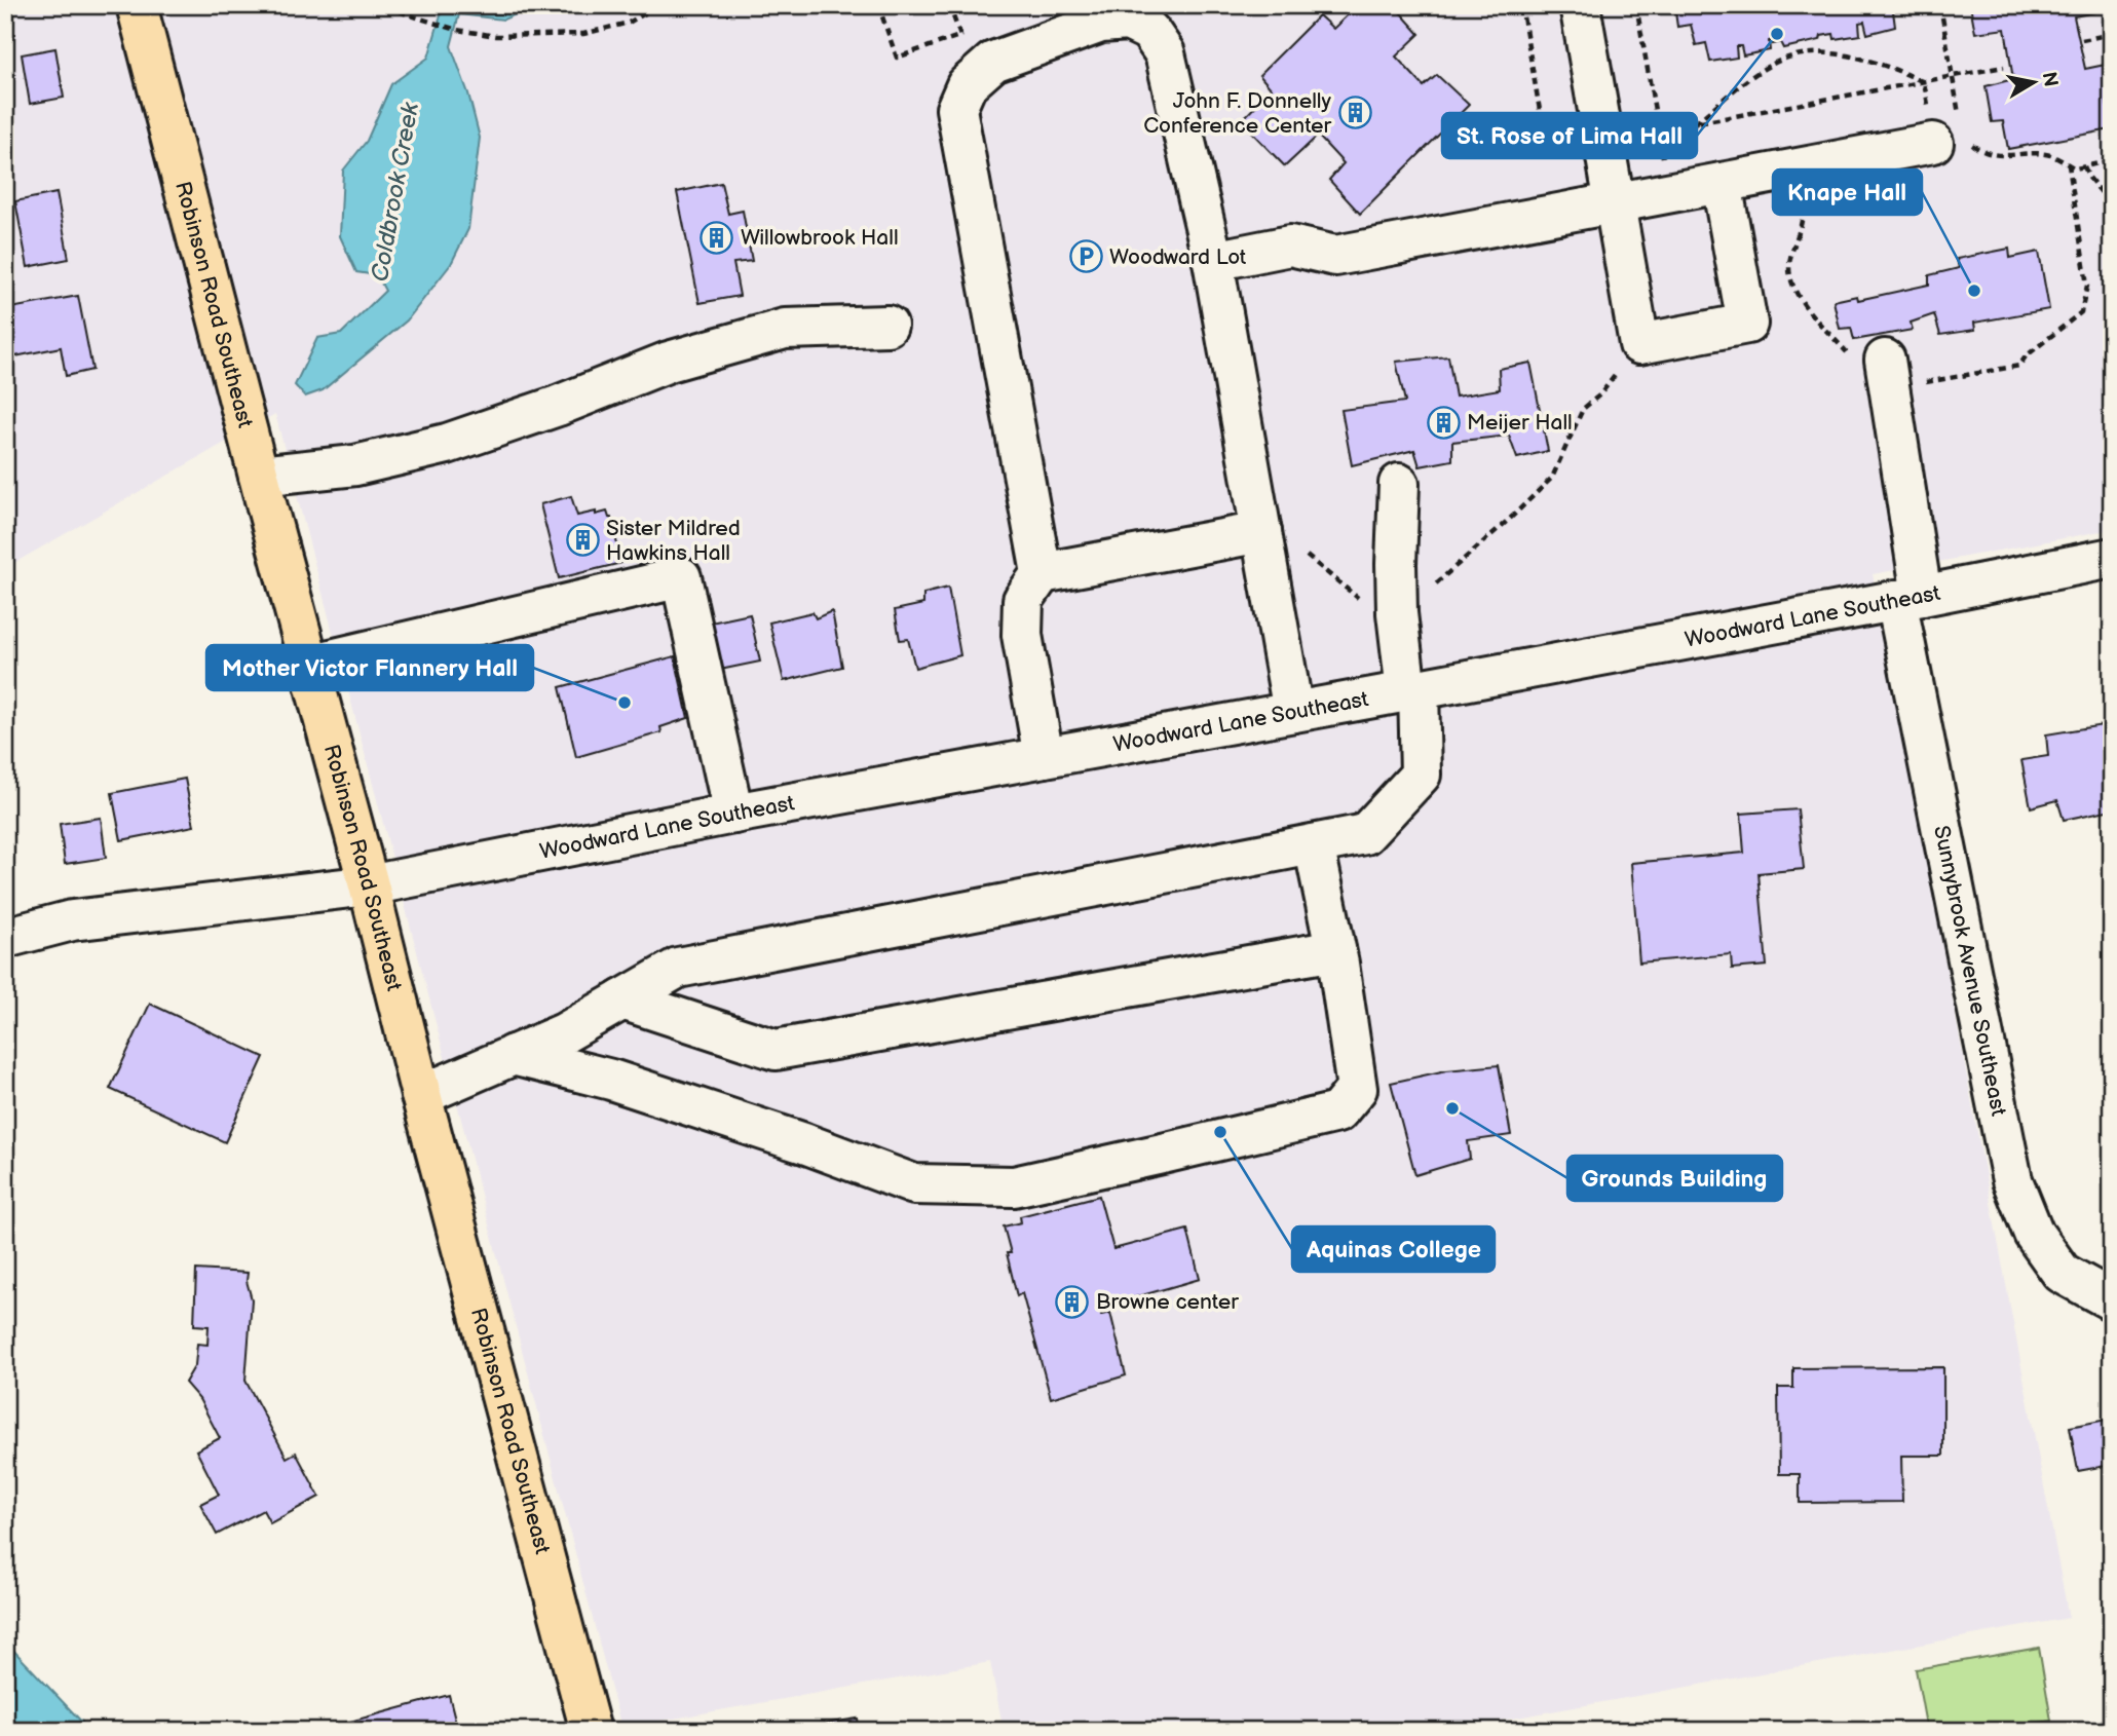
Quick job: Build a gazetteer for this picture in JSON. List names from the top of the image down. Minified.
{"streets":{"main road":["Robinson Road Southeast"],"street":["Woodward Lane Southeast","Sunnybrook Avenue Southeast"]},"crossings":[["Robinson Road Southeast","Woodward Lane Southeast"],["Woodward Lane Southeast","Sunnybrook Avenue Southeast"]],"water":["Coldbrook Creek"],"places":{"other":["St. Rose of Lima Hall","Knape Hall","Mother Victor Flannery Hall","Grounds Building","Aquinas College"],"building":["John F. Donnelly Conference Center","Willowbrook Hall","Meijer Hall","Sister Mildred Hawkins Hall","Browne center"],"parking":["Woodward Lot"]},"north":"right"}
